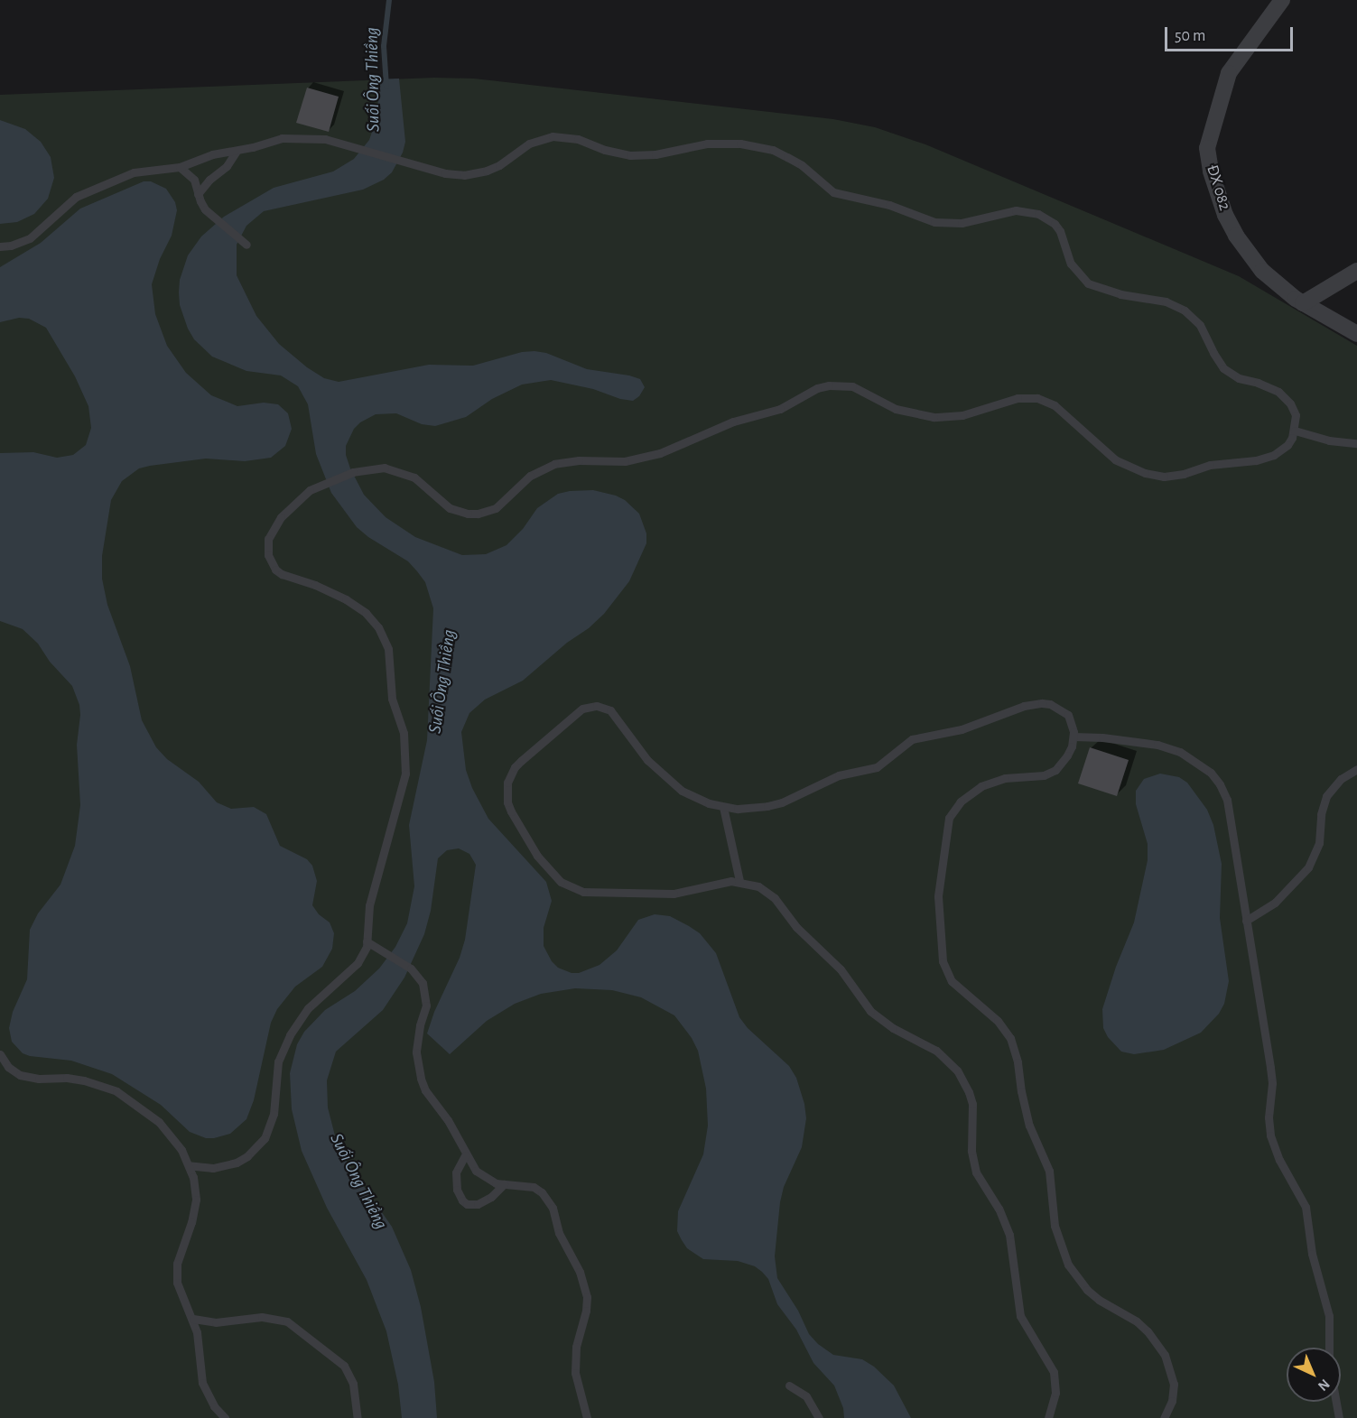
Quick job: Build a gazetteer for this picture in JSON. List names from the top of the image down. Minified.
{"streets":{"street":["ĐX 082"]},"water":["Suối Ông Thiềng"],"scale_bar":"50 m","north":"bottom right"}
